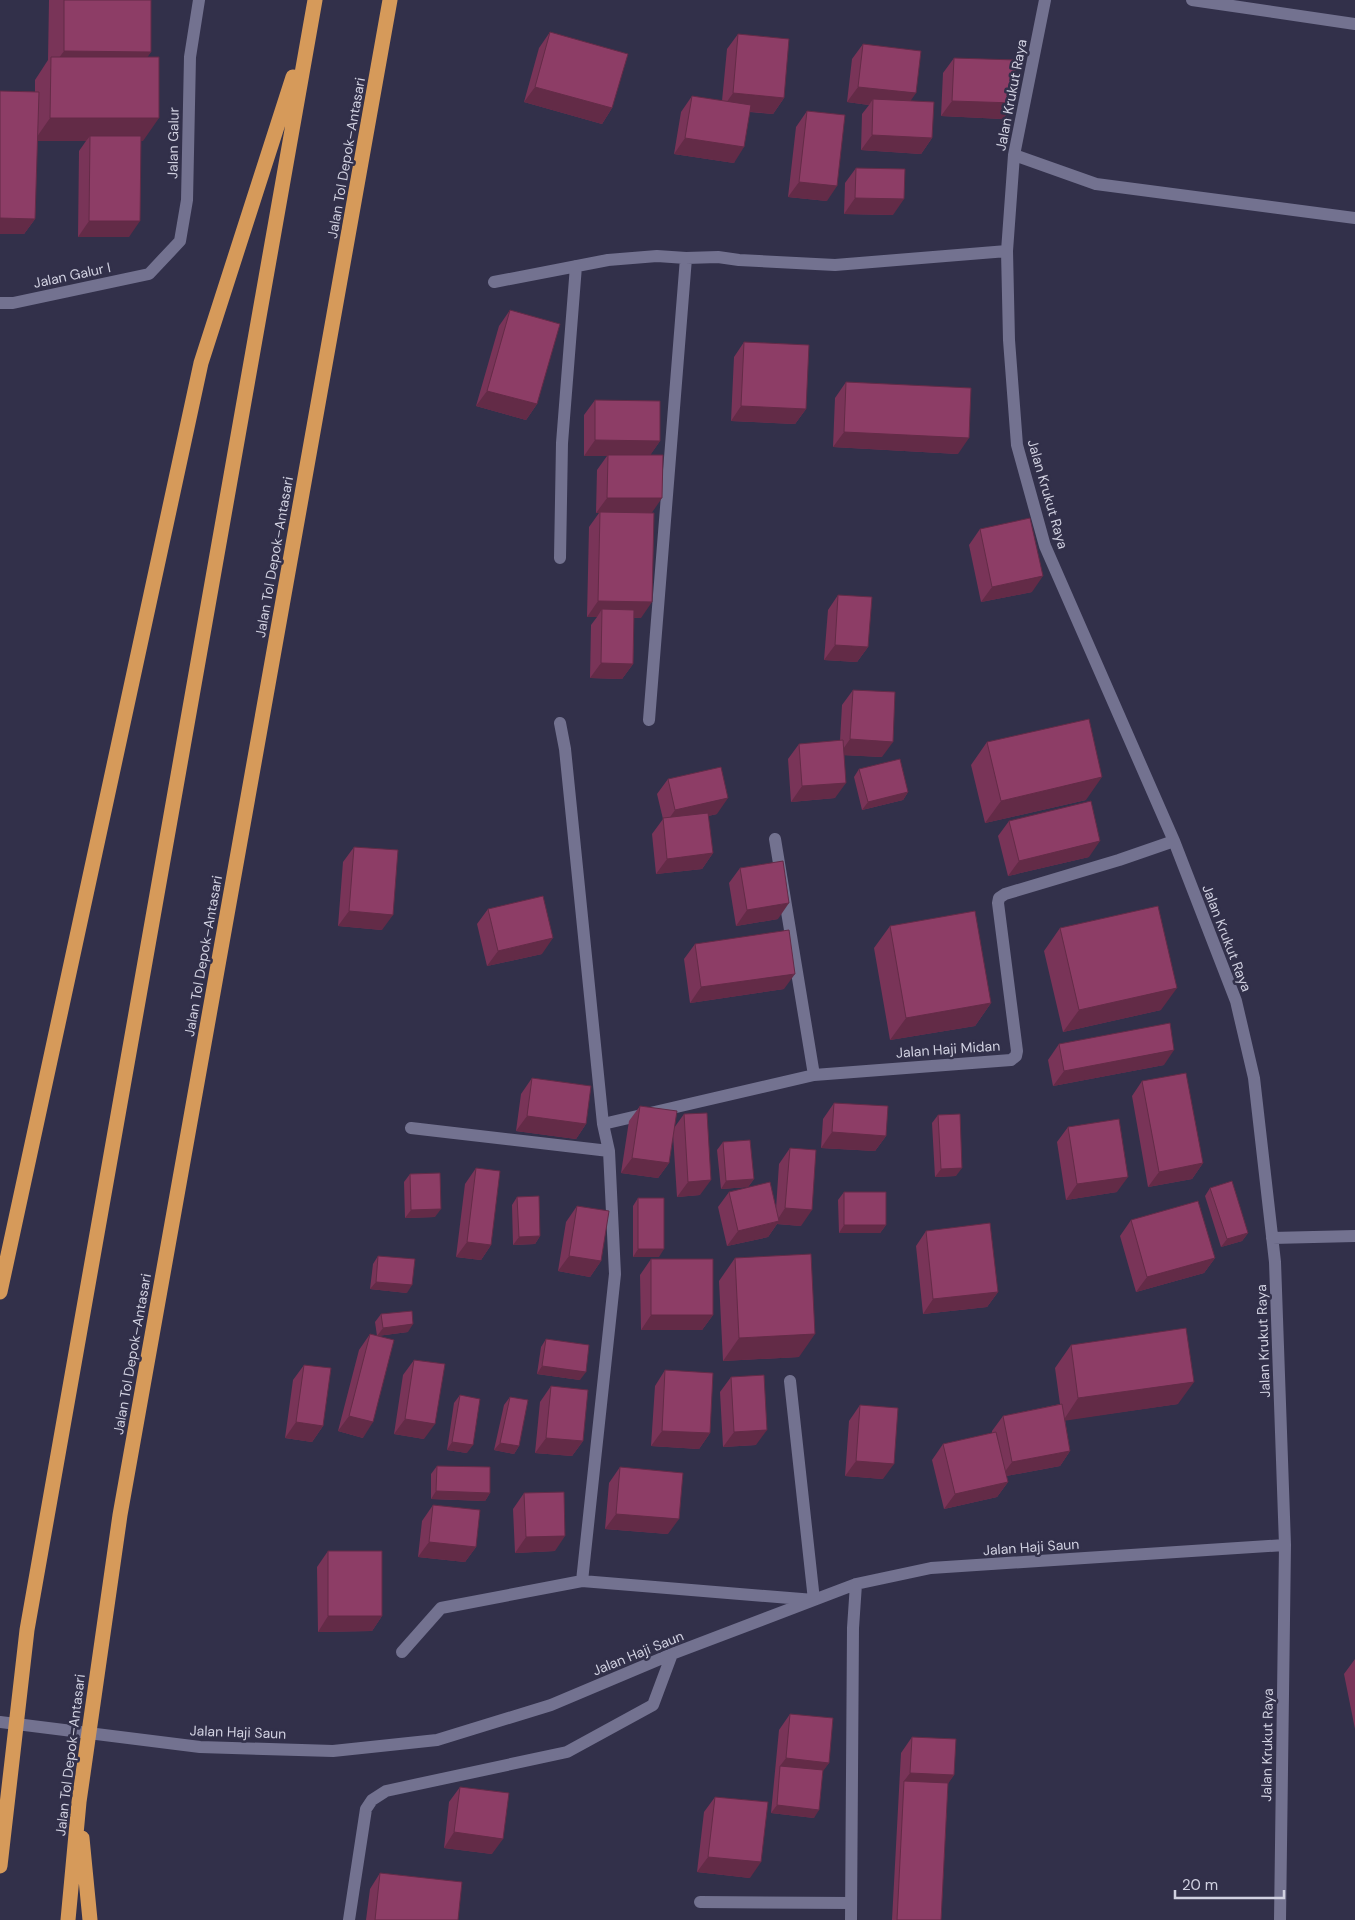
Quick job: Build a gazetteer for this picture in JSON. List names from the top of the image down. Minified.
{"streets":{"highway":["Jalan Tol Depok–Antasari"],"street":["Jalan Krukut Raya","Jalan Galur","Jalan Galur I","Jalan Haji Midan","Jalan Haji Saun"]},"crossings":[["Jalan Krukut Raya","Jalan Haji Midan"],["Jalan Krukut Raya","Jalan Haji Saun"],["Jalan Galur","Jalan Galur I"]],"scale_bar":"20 m"}
